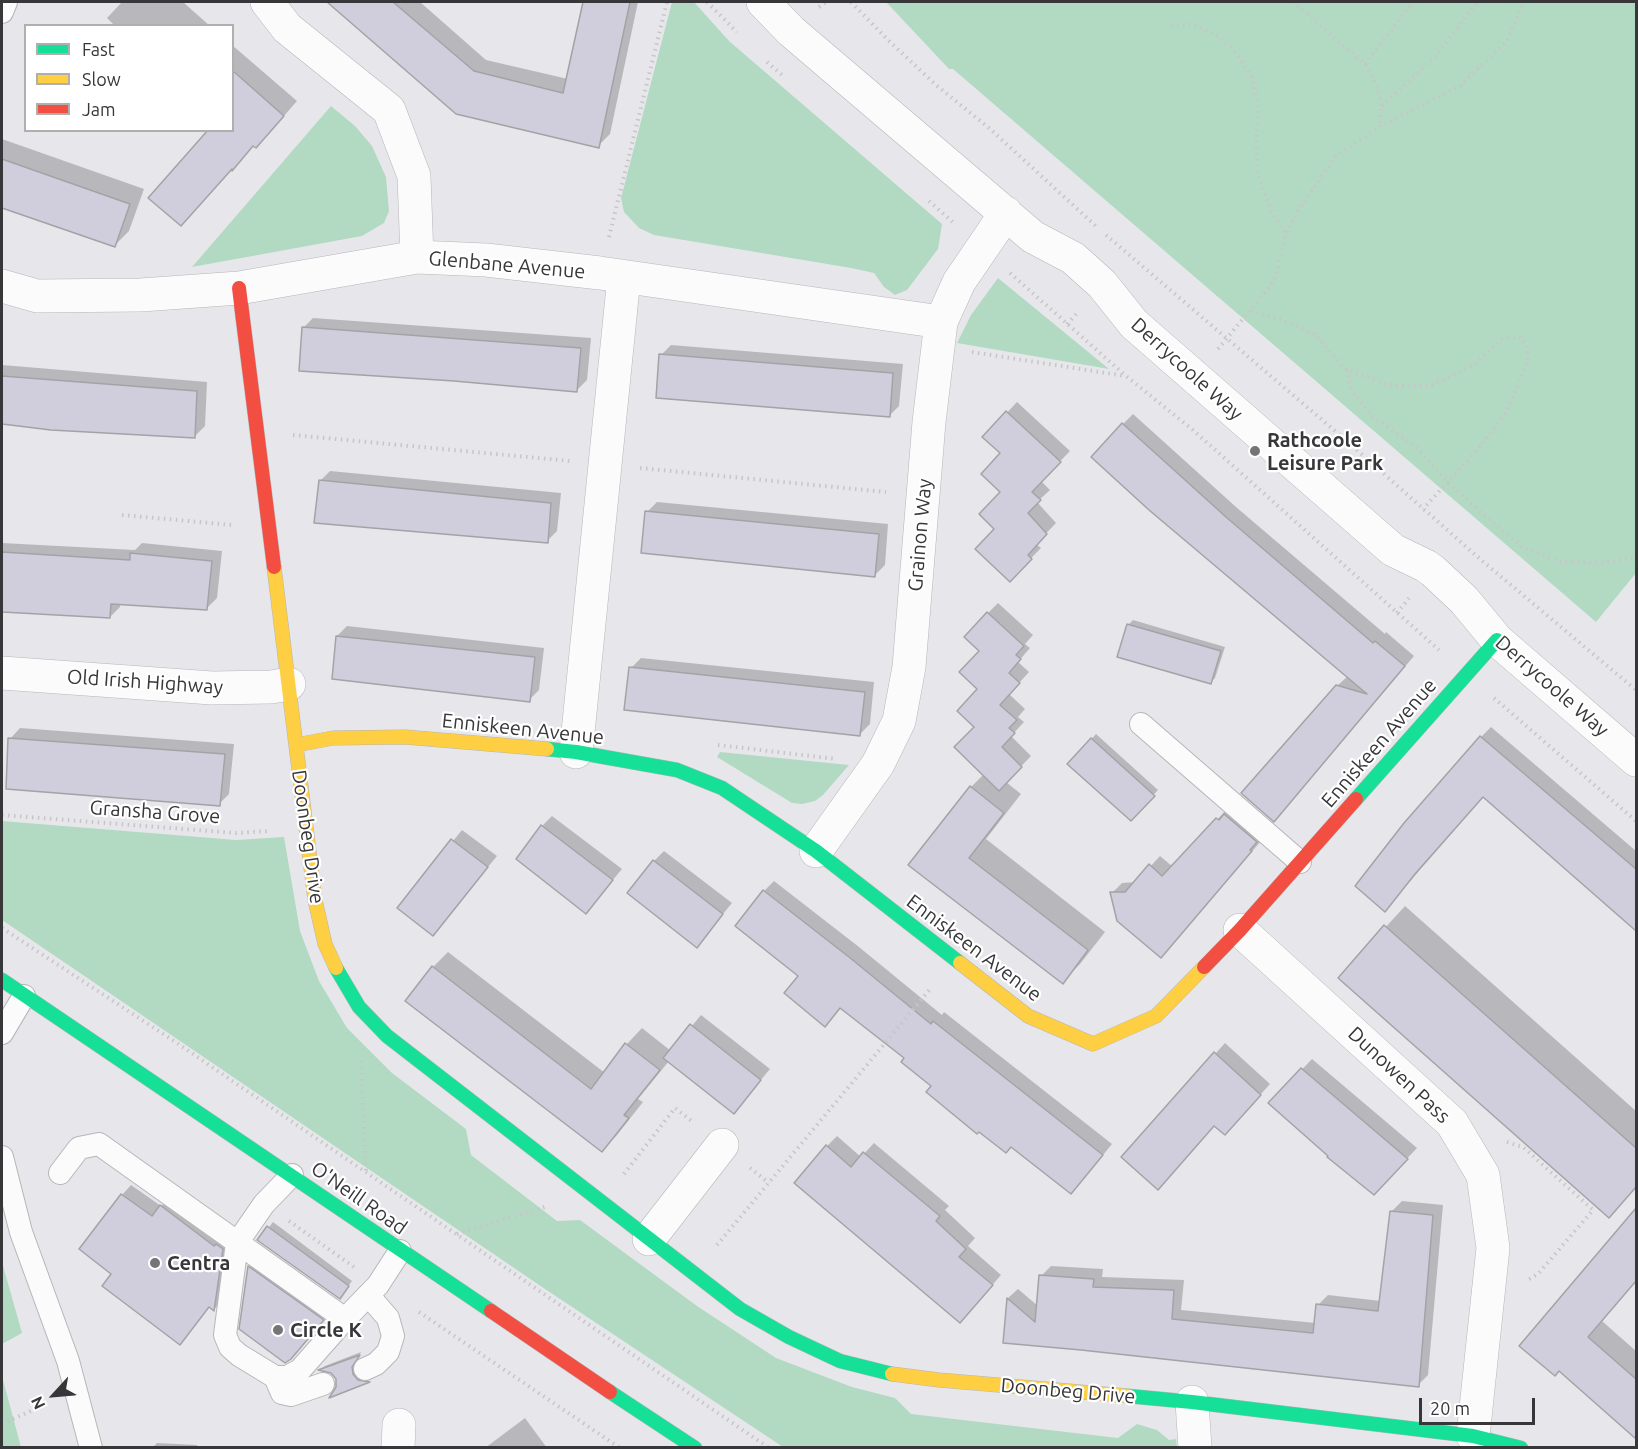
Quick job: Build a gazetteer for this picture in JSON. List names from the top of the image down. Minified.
{"streets":{"street":["Glenbane Avenue","Derrycoole Way","Grainon Way","Old Irish Highway","Enniskeen Avenue","Doonbeg Drive","Dunowen Pass","O'Neill Road"],"path":["Gransha Grove"]},"crossings":[["Glenbane Avenue","Grainon Way"],["Glenbane Avenue","Doonbeg Drive"],["Derrycoole Way","Grainon Way"],["Derrycoole Way","Enniskeen Avenue"],["Grainon Way","Enniskeen Avenue"],["Old Irish Highway","Doonbeg Drive"],["Enniskeen Avenue","Doonbeg Drive"],["Enniskeen Avenue","Dunowen Pass"],["Gransha Grove","Doonbeg Drive"],["Doonbeg Drive","Dunowen Pass"]],"places":["Rathcoole Leisure Park","Centra","Circle K"],"legend":["Fast","Slow","Jam"],"scale_bar":"20 m","north":"bottom left"}
